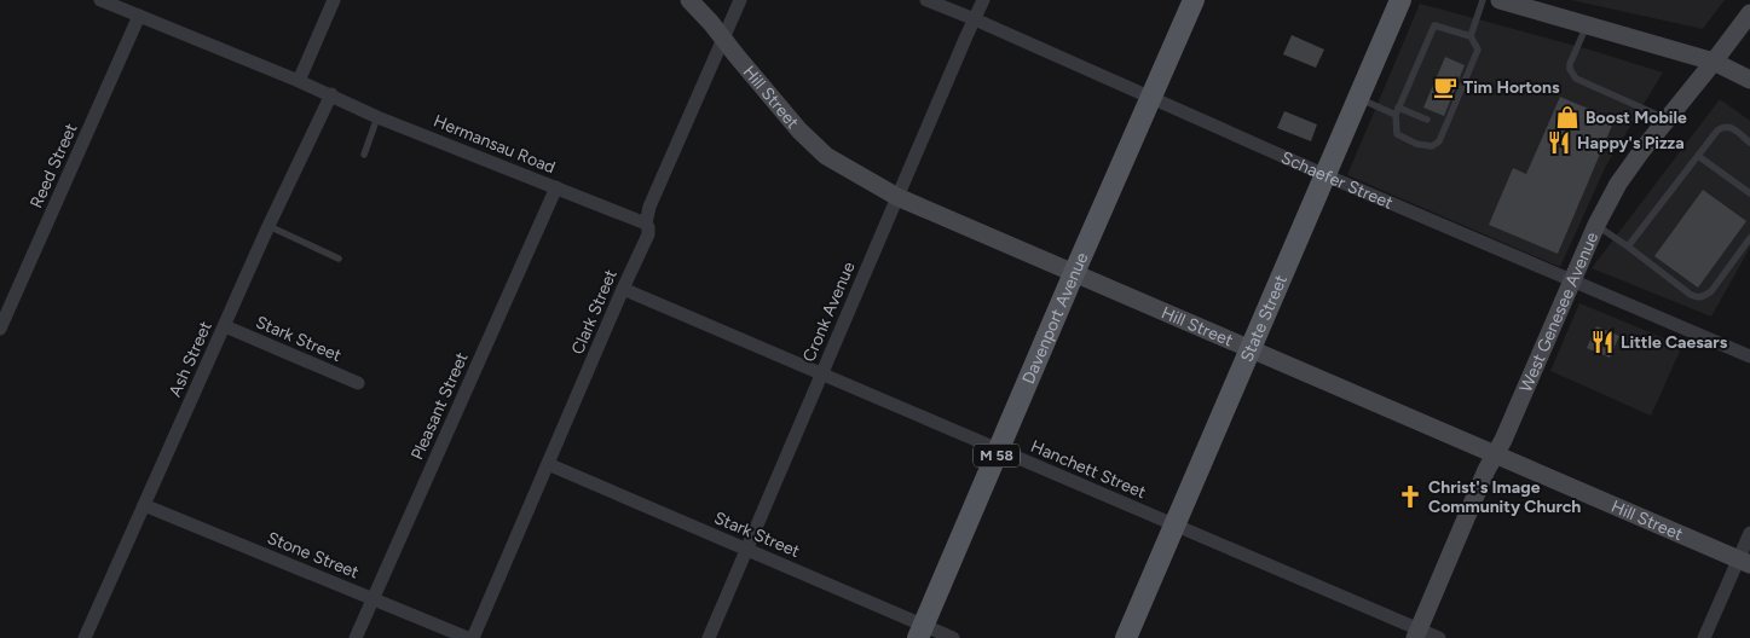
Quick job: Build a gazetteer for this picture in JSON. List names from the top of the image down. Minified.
{"streets":{"main road":["Hill Street","West Genesee Avenue","Davenport Avenue","State Street","M 58"],"street":["Hermansau Road","Reed Street","Schaefer Street","Clark Street","Cronk Avenue","Stark Street","Ash Street","Pleasant Street","Hanchett Street","Stone Street"]},"crossings":[["Hill Street","Clark Street"],["Hill Street","Cronk Avenue"],["Hill Street","West Genesee Avenue"],["Hill Street","Davenport Avenue"],["Hill Street","State Street"],["Hermansau Road","Clark Street"],["Hermansau Road","Ash Street"],["Hermansau Road","Pleasant Street"],["Schaefer Street","Cronk Avenue"],["Schaefer Street","West Genesee Avenue"],["Schaefer Street","Davenport Avenue"],["Schaefer Street","State Street"],["Clark Street","Stark Street"],["Clark Street","Hanchett Street"],["Clark Street","Stone Street"],["Cronk Avenue","Stark Street"],["Cronk Avenue","Hanchett Street"],["West Genesee Avenue","Hanchett Street"],["Davenport Avenue","Stark Street"],["Davenport Avenue","Hanchett Street"],["State Street","Hanchett Street"],["Stark Street","Ash Street"],["Ash Street","Stone Street"],["Pleasant Street","Stone Street"]],"places":{"cafe":["Tim Hortons"],"shop":["Boost Mobile"],"restaurant":["Happy's Pizza","Little Caesars"],"church":["Christ's Image Community Church"]}}
